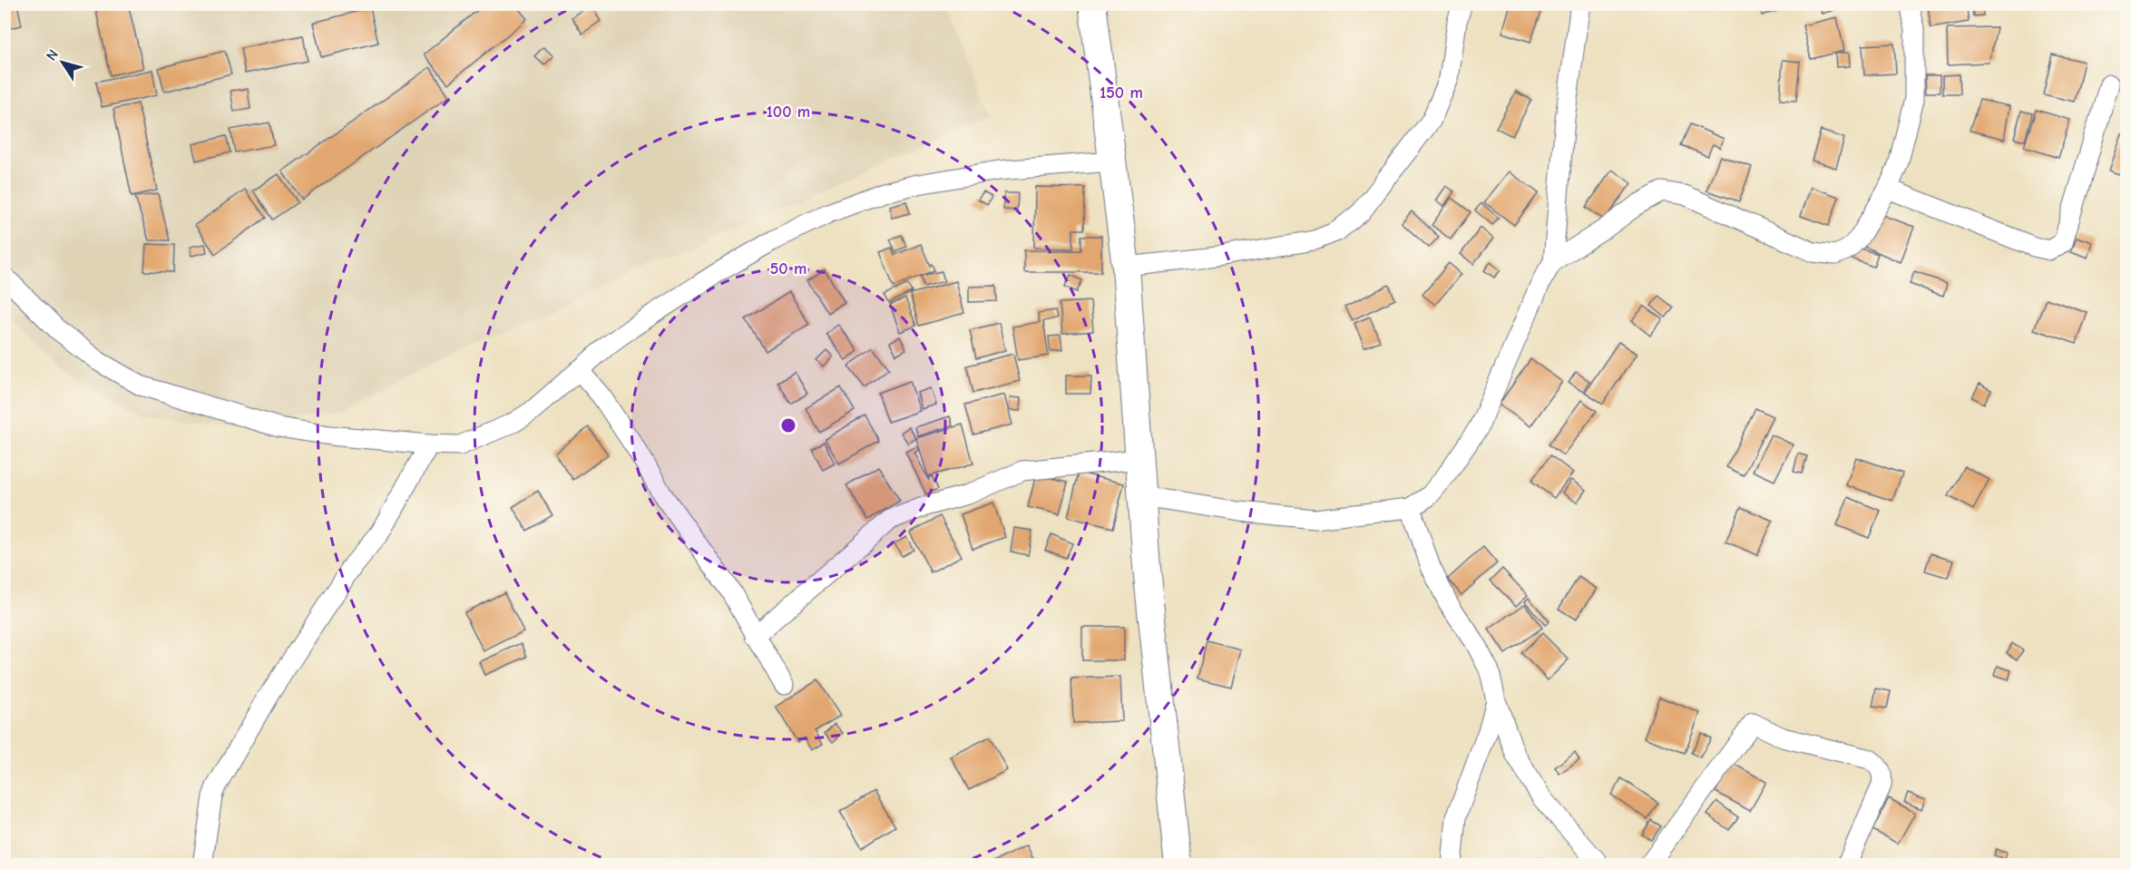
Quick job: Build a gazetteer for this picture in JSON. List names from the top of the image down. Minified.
{"north":"top left","rings":["150 m","100 m","50 m"]}
